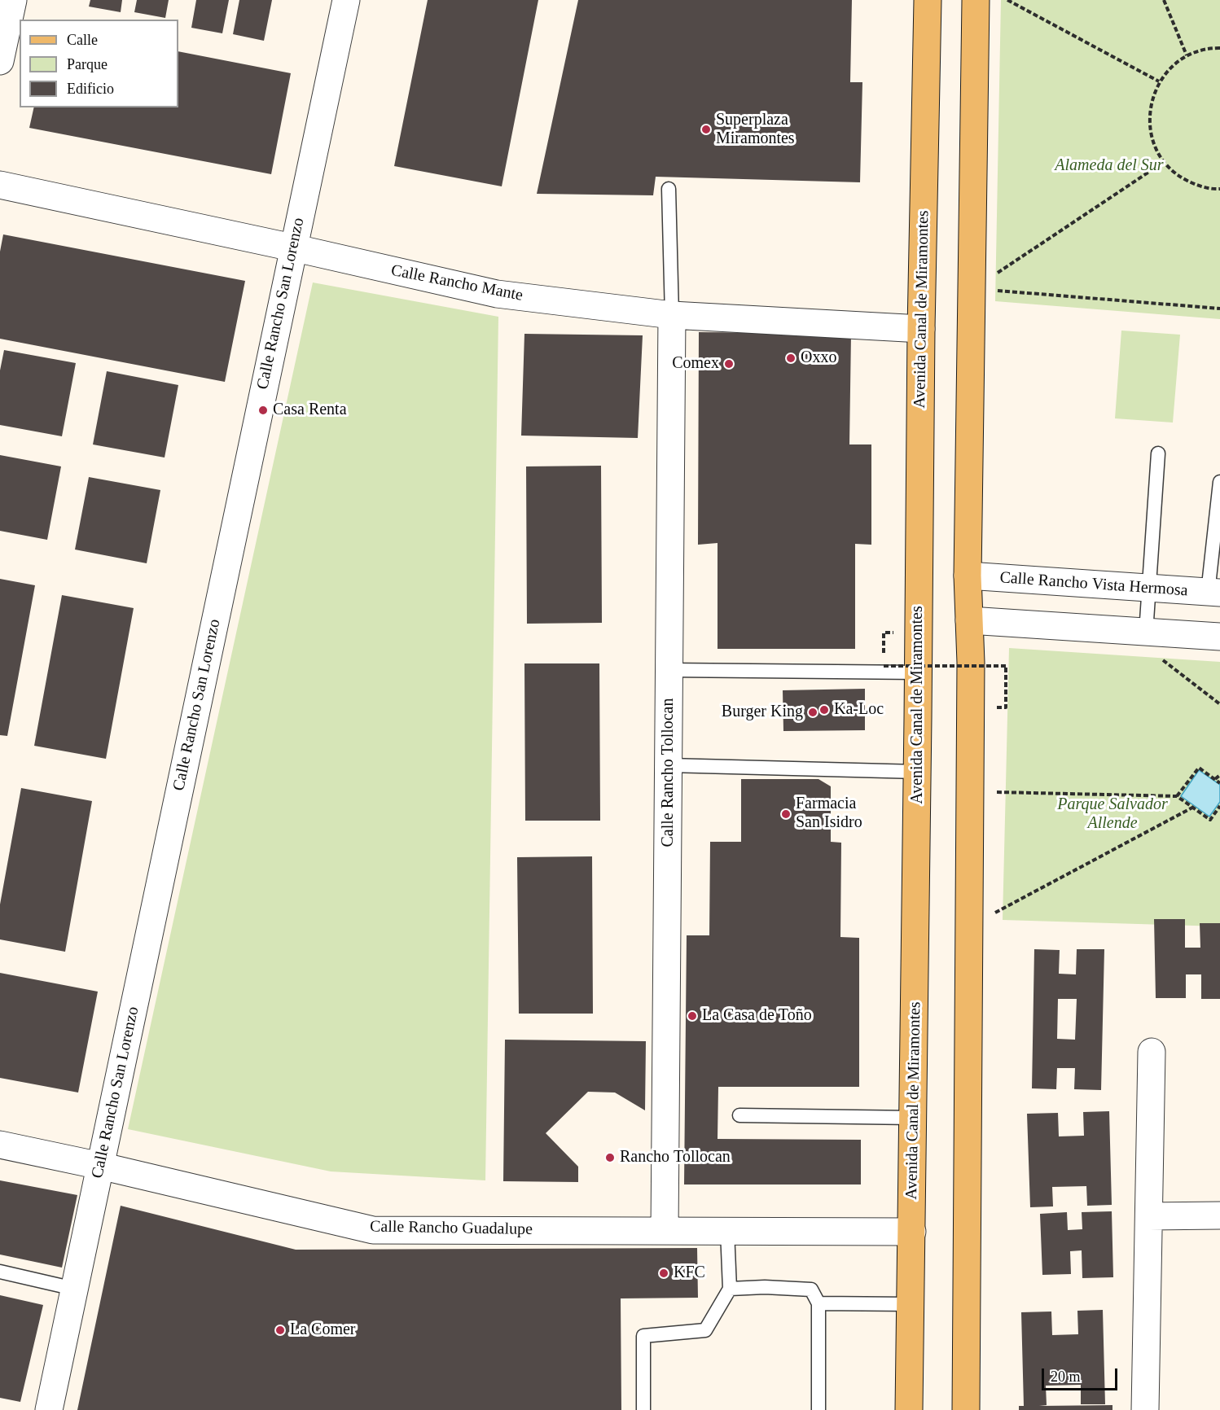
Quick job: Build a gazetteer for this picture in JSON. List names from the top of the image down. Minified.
{"streets":{"main road":["Avenida Canal de Miramontes"],"street":["Calle Rancho Mante","Calle Rancho San Lorenzo","Calle Rancho Vista Hermosa","Calle Rancho Tollocan","Calle Rancho Guadalupe"]},"crossings":[["Calle Rancho Mante","Calle Rancho San Lorenzo"],["Calle Rancho Mante","Avenida Canal de Miramontes"],["Calle Rancho Mante","Calle Rancho Tollocan"],["Calle Rancho San Lorenzo","Calle Rancho Guadalupe"],["Avenida Canal de Miramontes","Calle Rancho Guadalupe"],["Calle Rancho Tollocan","Calle Rancho Guadalupe"]],"parks":["Alameda del Sur","Parque Salvador Allende"],"places":["Superplaza Miramontes","Oxxo","Comex","Casa Renta","Ka-Loc","Burger King","Farmacia San Isidro","La Casa de Toño","Rancho Tollocan","KFC","La Comer"],"legend":["Calle","Parque","Edificio"],"scale_bar":"20 m"}
